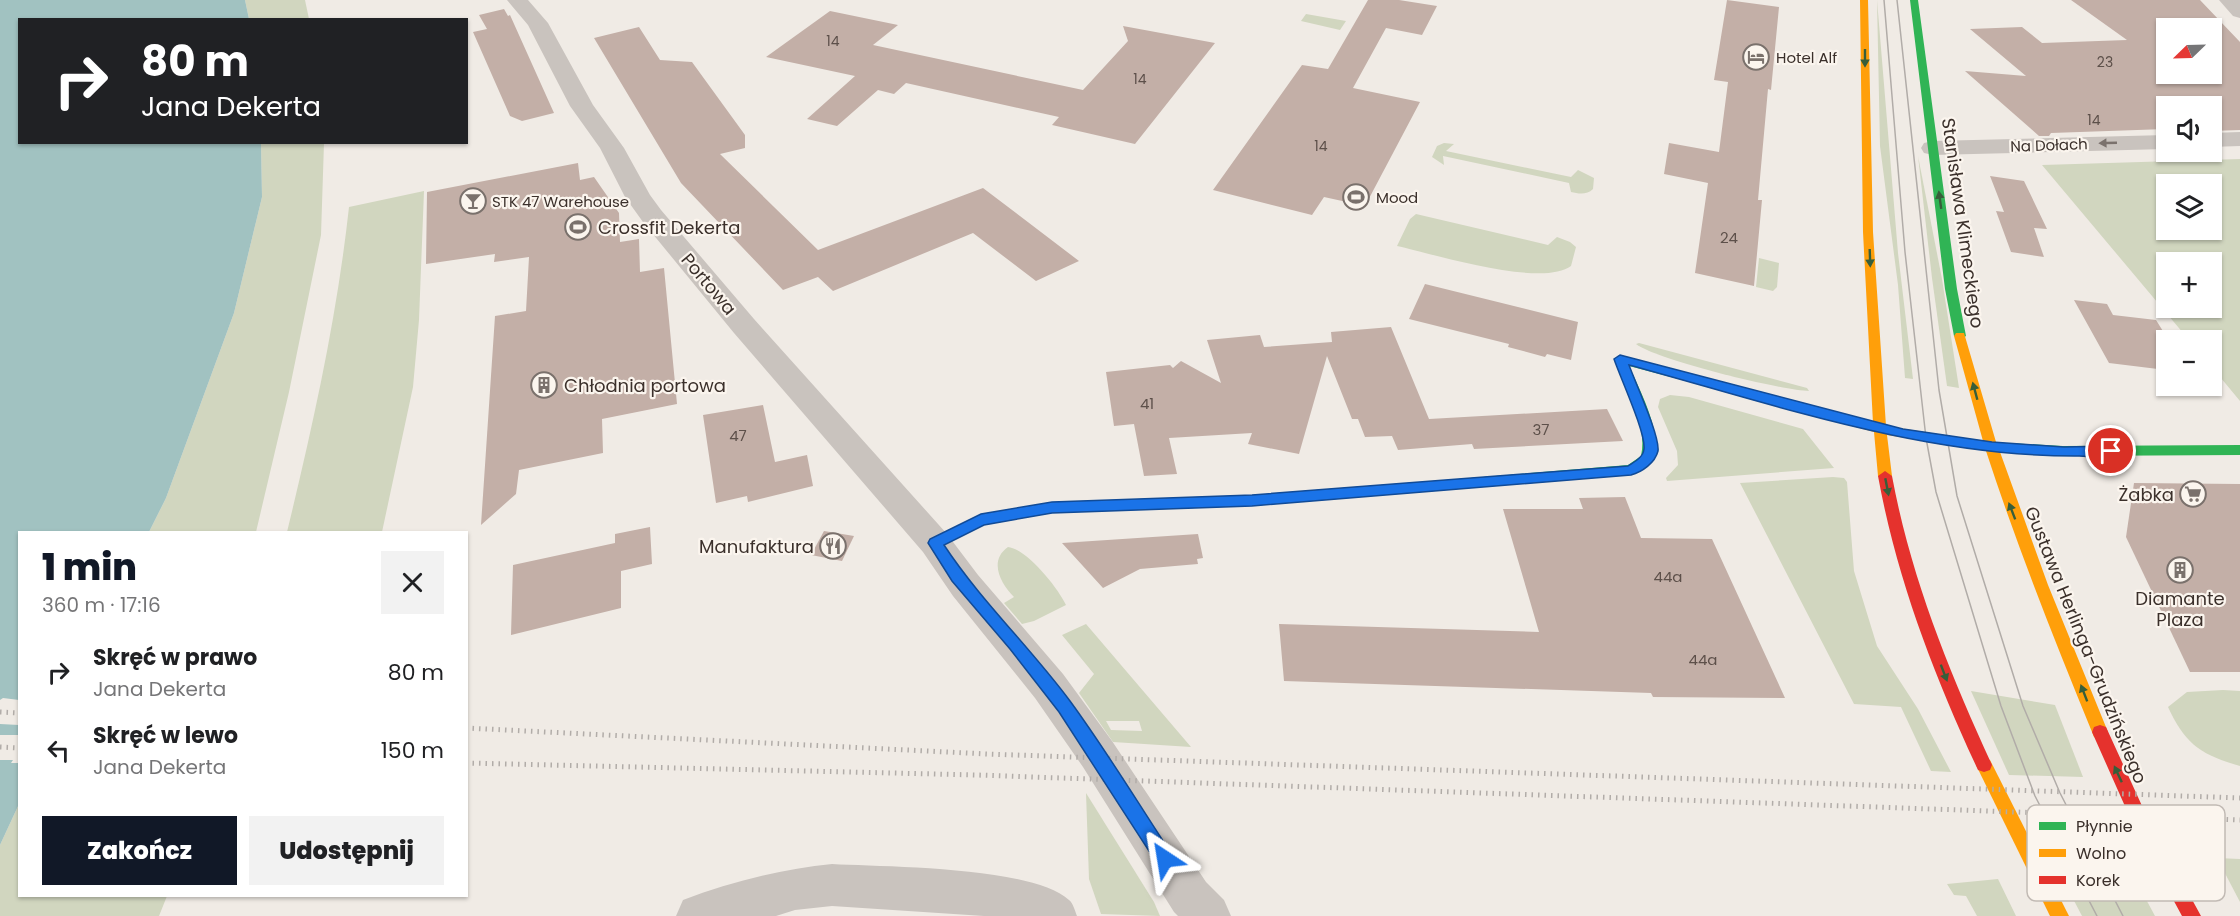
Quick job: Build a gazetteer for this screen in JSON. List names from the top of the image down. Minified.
{"streets":{"main road":["Stanisława Klimeckiego","Gustawa Herlinga-Grudzińskiego"],"street":["Na Dołach","Portowa"]},"crossings":[["Na Dołach","Stanisława Klimeckiego"],["Stanisława Klimeckiego","Gustawa Herlinga-Grudzińskiego"]],"one_way":["Na Dołach"],"places":{"hotel":["Hotel Alf"],"sports":["Mood","Crossfit Dekerta"],"bar":["STK 47 Warehouse"],"building":["Chłodnia portowa","Diamante Plaza"],"supermarket":["Żabka"],"restaurant":["Manufaktura"]},"house_numbers":["14","23","14","14","14","24","41","37","47","44a","44a"],"legend":["Płynnie","Wolno","Korek"],"north":"bottom left","page":{"map_buttons":["+","−"],"turn":["80 m","Jana Dekerta"],"heading":["1 min","360 m · 17:16"],"list":[{"name":"Skręć w prawo","note":"Jana Dekerta","value":"80 m"},{"name":"Skręć w lewo","note":"Jana Dekerta","value":"150 m"}],"buttons":["Zakończ","Udostępnij"]}}
